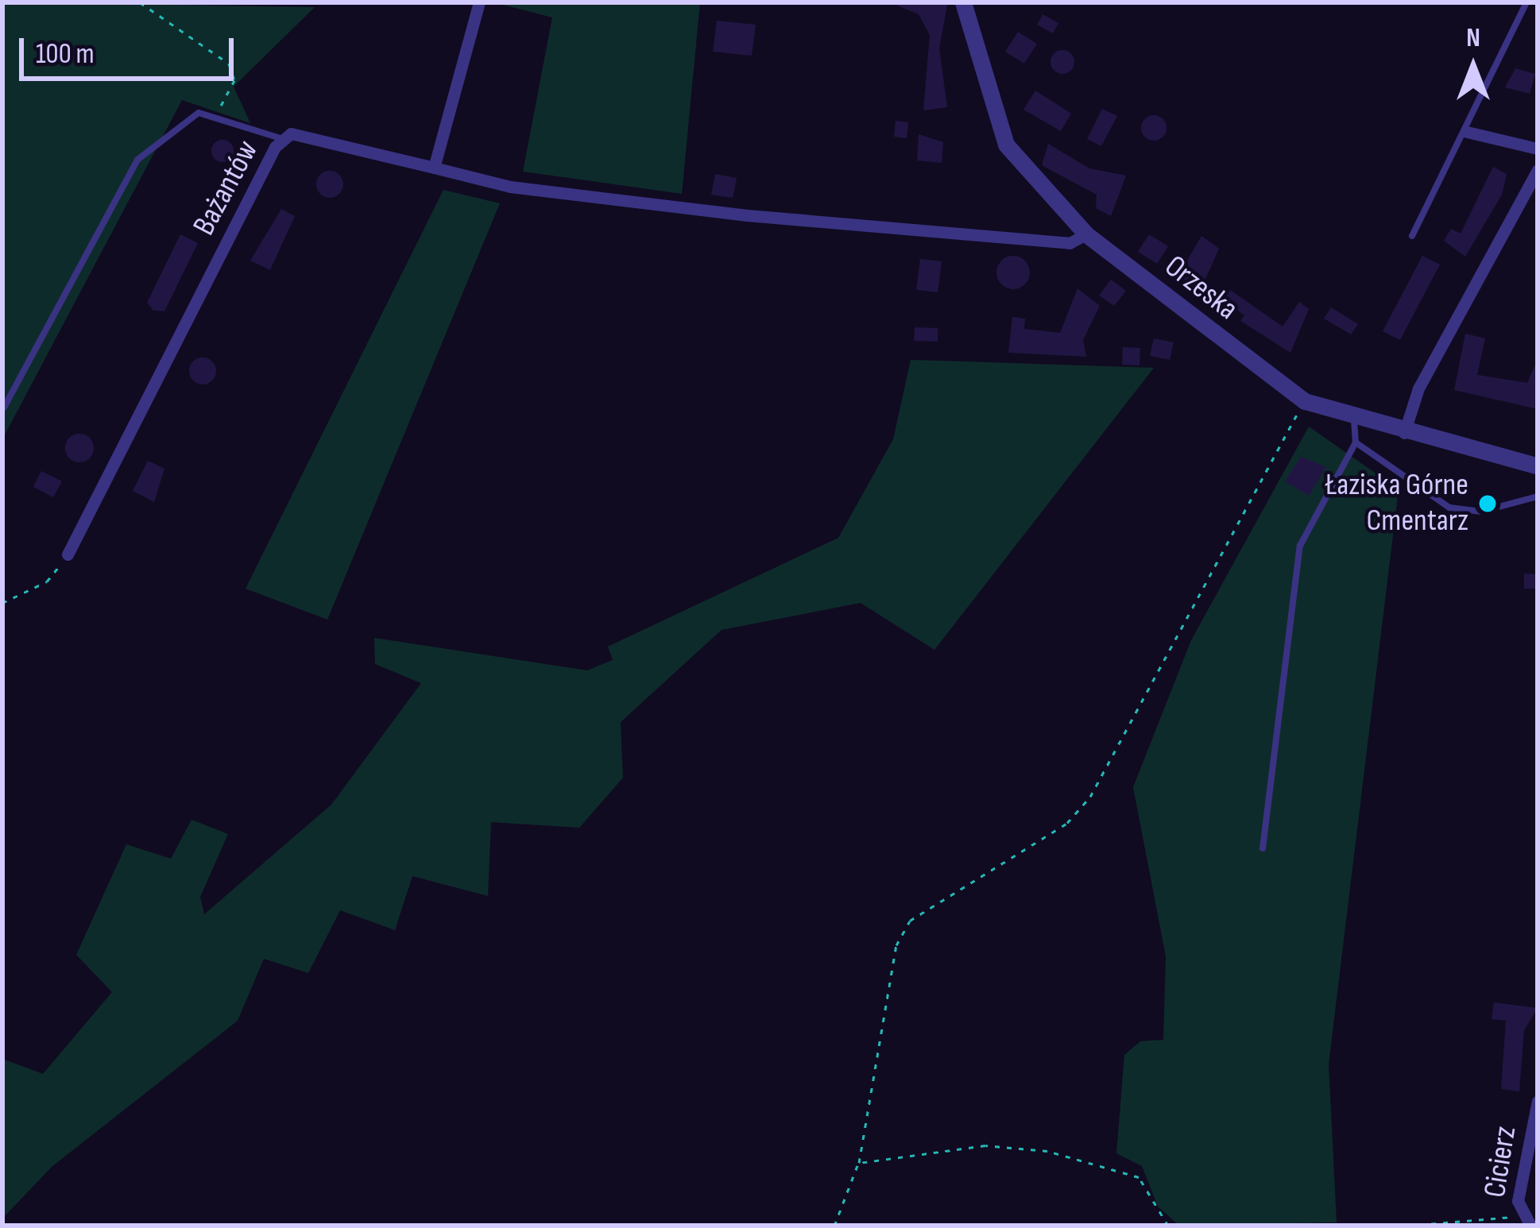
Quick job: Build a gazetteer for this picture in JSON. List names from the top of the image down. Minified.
{"streets":{"street":["Bażantów","Orzeska","Cicierz"]},"crossings":[["Bażantów","Orzeska"]],"places":["Łaziska Górne Cmentarz"],"scale_bar":"100 m","north":"top"}
